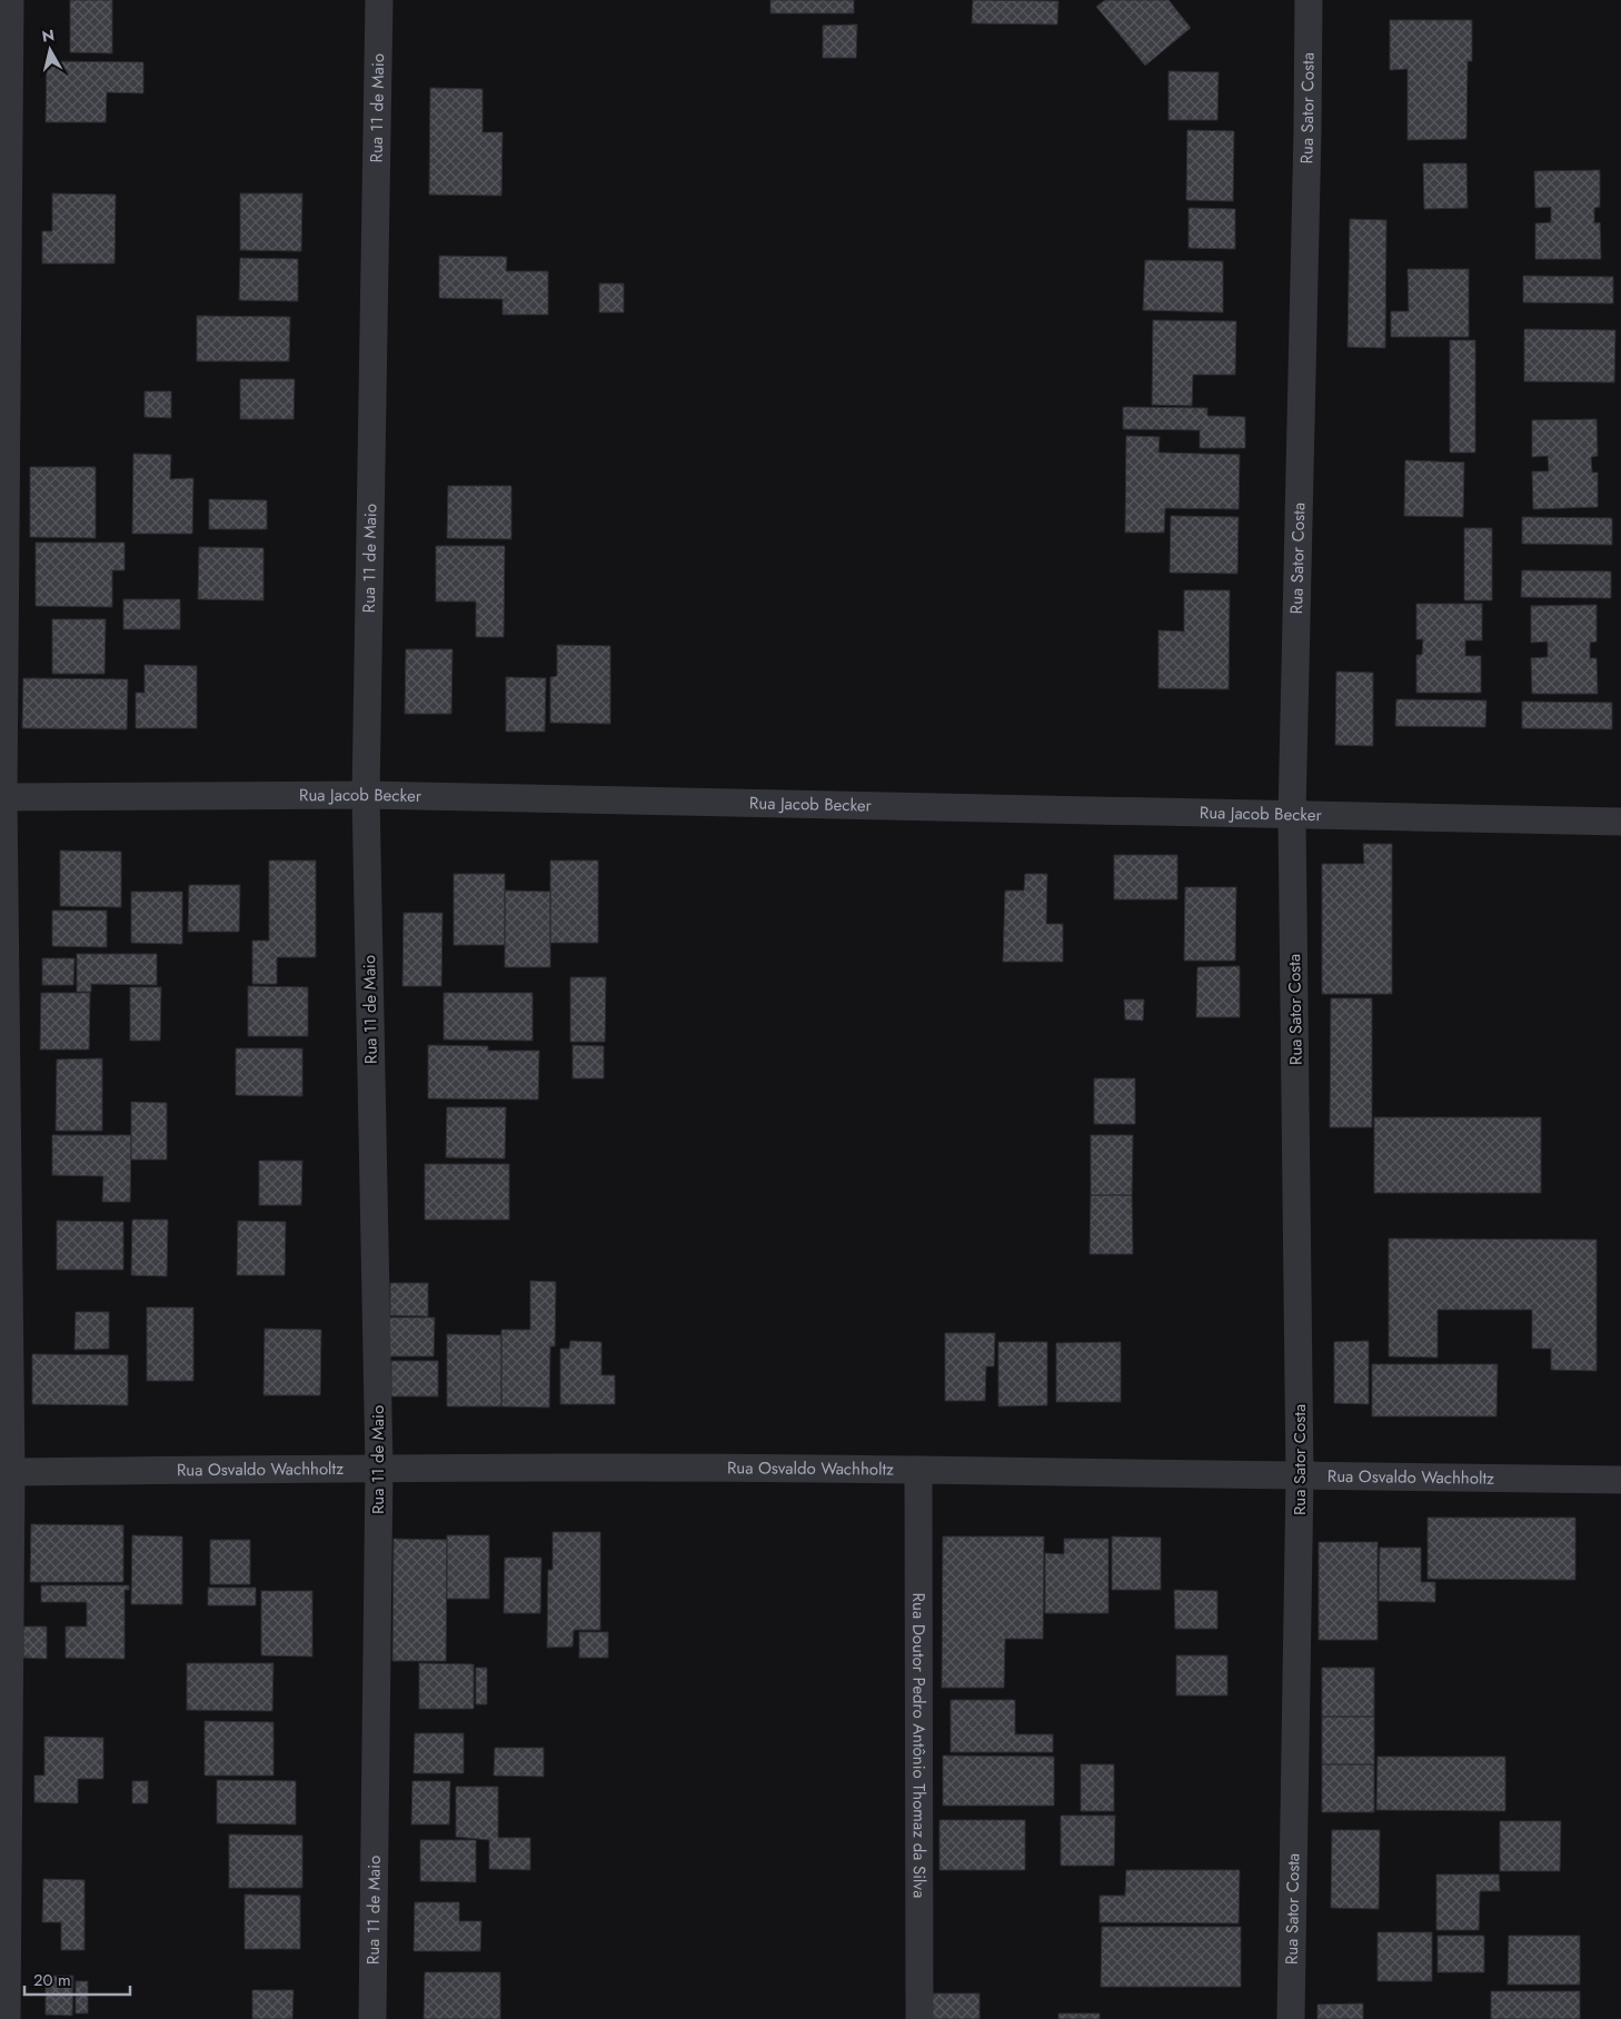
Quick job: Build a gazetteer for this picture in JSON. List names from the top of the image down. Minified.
{"streets":{"street":["Rua 11 de Maio","Rua Sator Costa","Rua Jacob Becker","Rua Osvaldo Wachholtz","Rua Doutor Pedro Antônio Thomaz da Silva"]},"crossings":[["Rua 11 de Maio","Rua Jacob Becker"],["Rua 11 de Maio","Rua Osvaldo Wachholtz"],["Rua Sator Costa","Rua Jacob Becker"],["Rua Sator Costa","Rua Osvaldo Wachholtz"],["Rua Osvaldo Wachholtz","Rua Doutor Pedro Antônio Thomaz da Silva"]],"scale_bar":"20 m","north":"top"}
